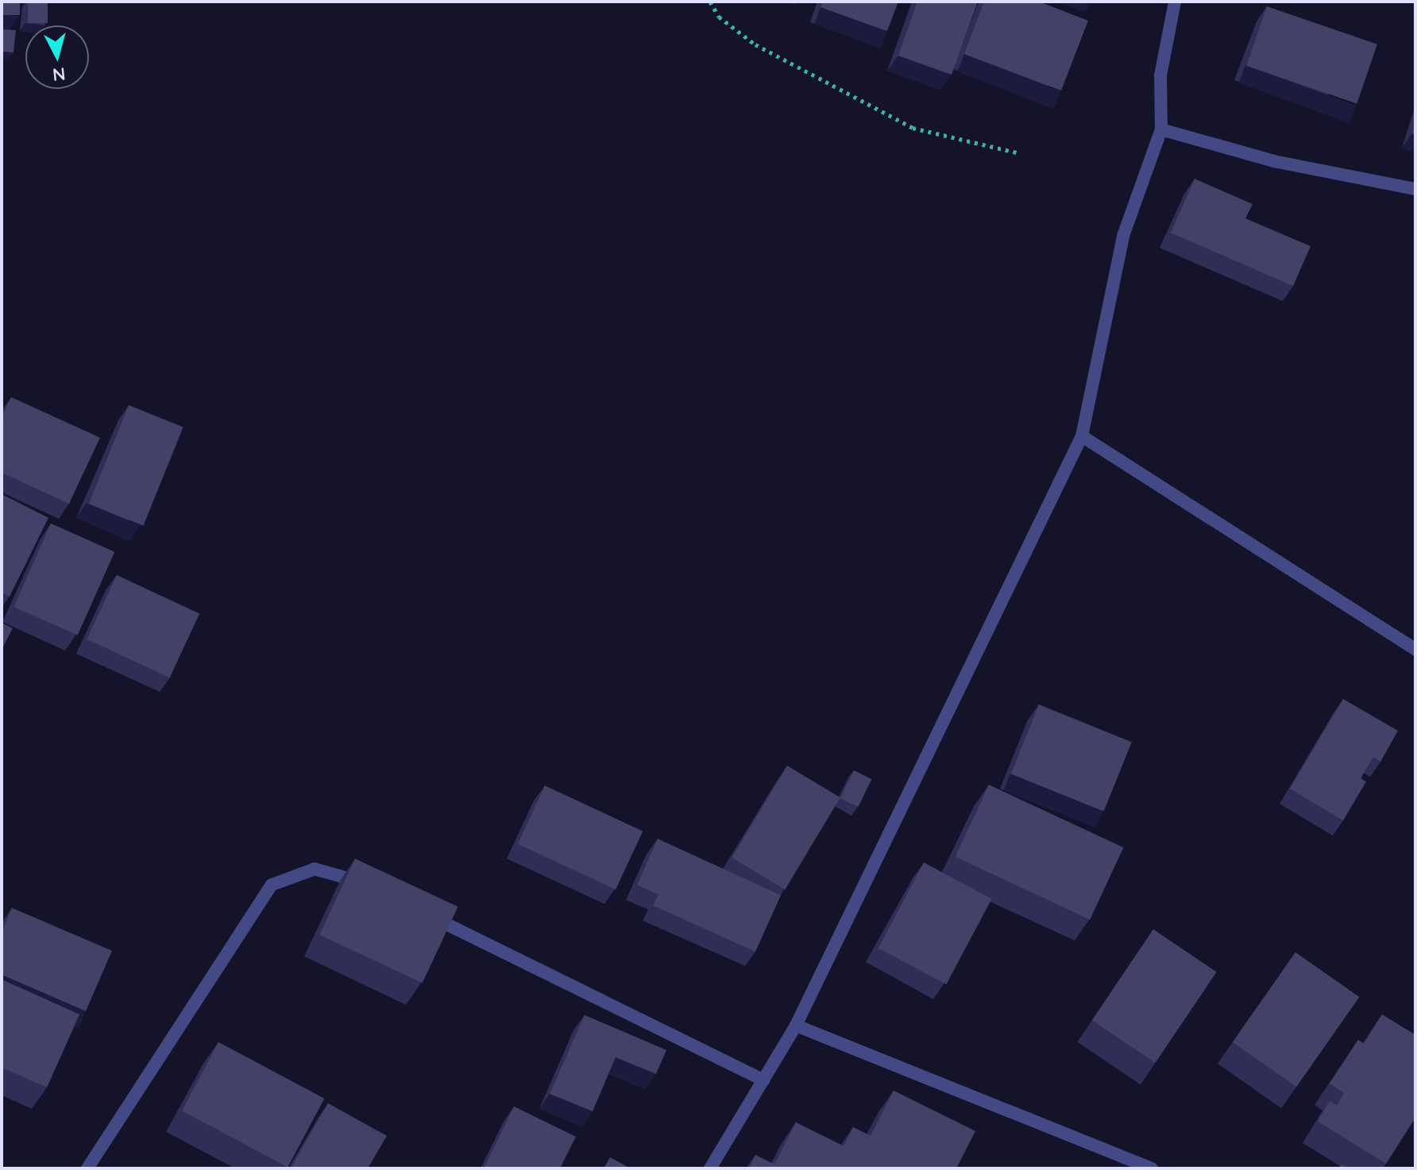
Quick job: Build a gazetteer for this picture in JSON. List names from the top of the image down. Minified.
{"north":"bottom"}
